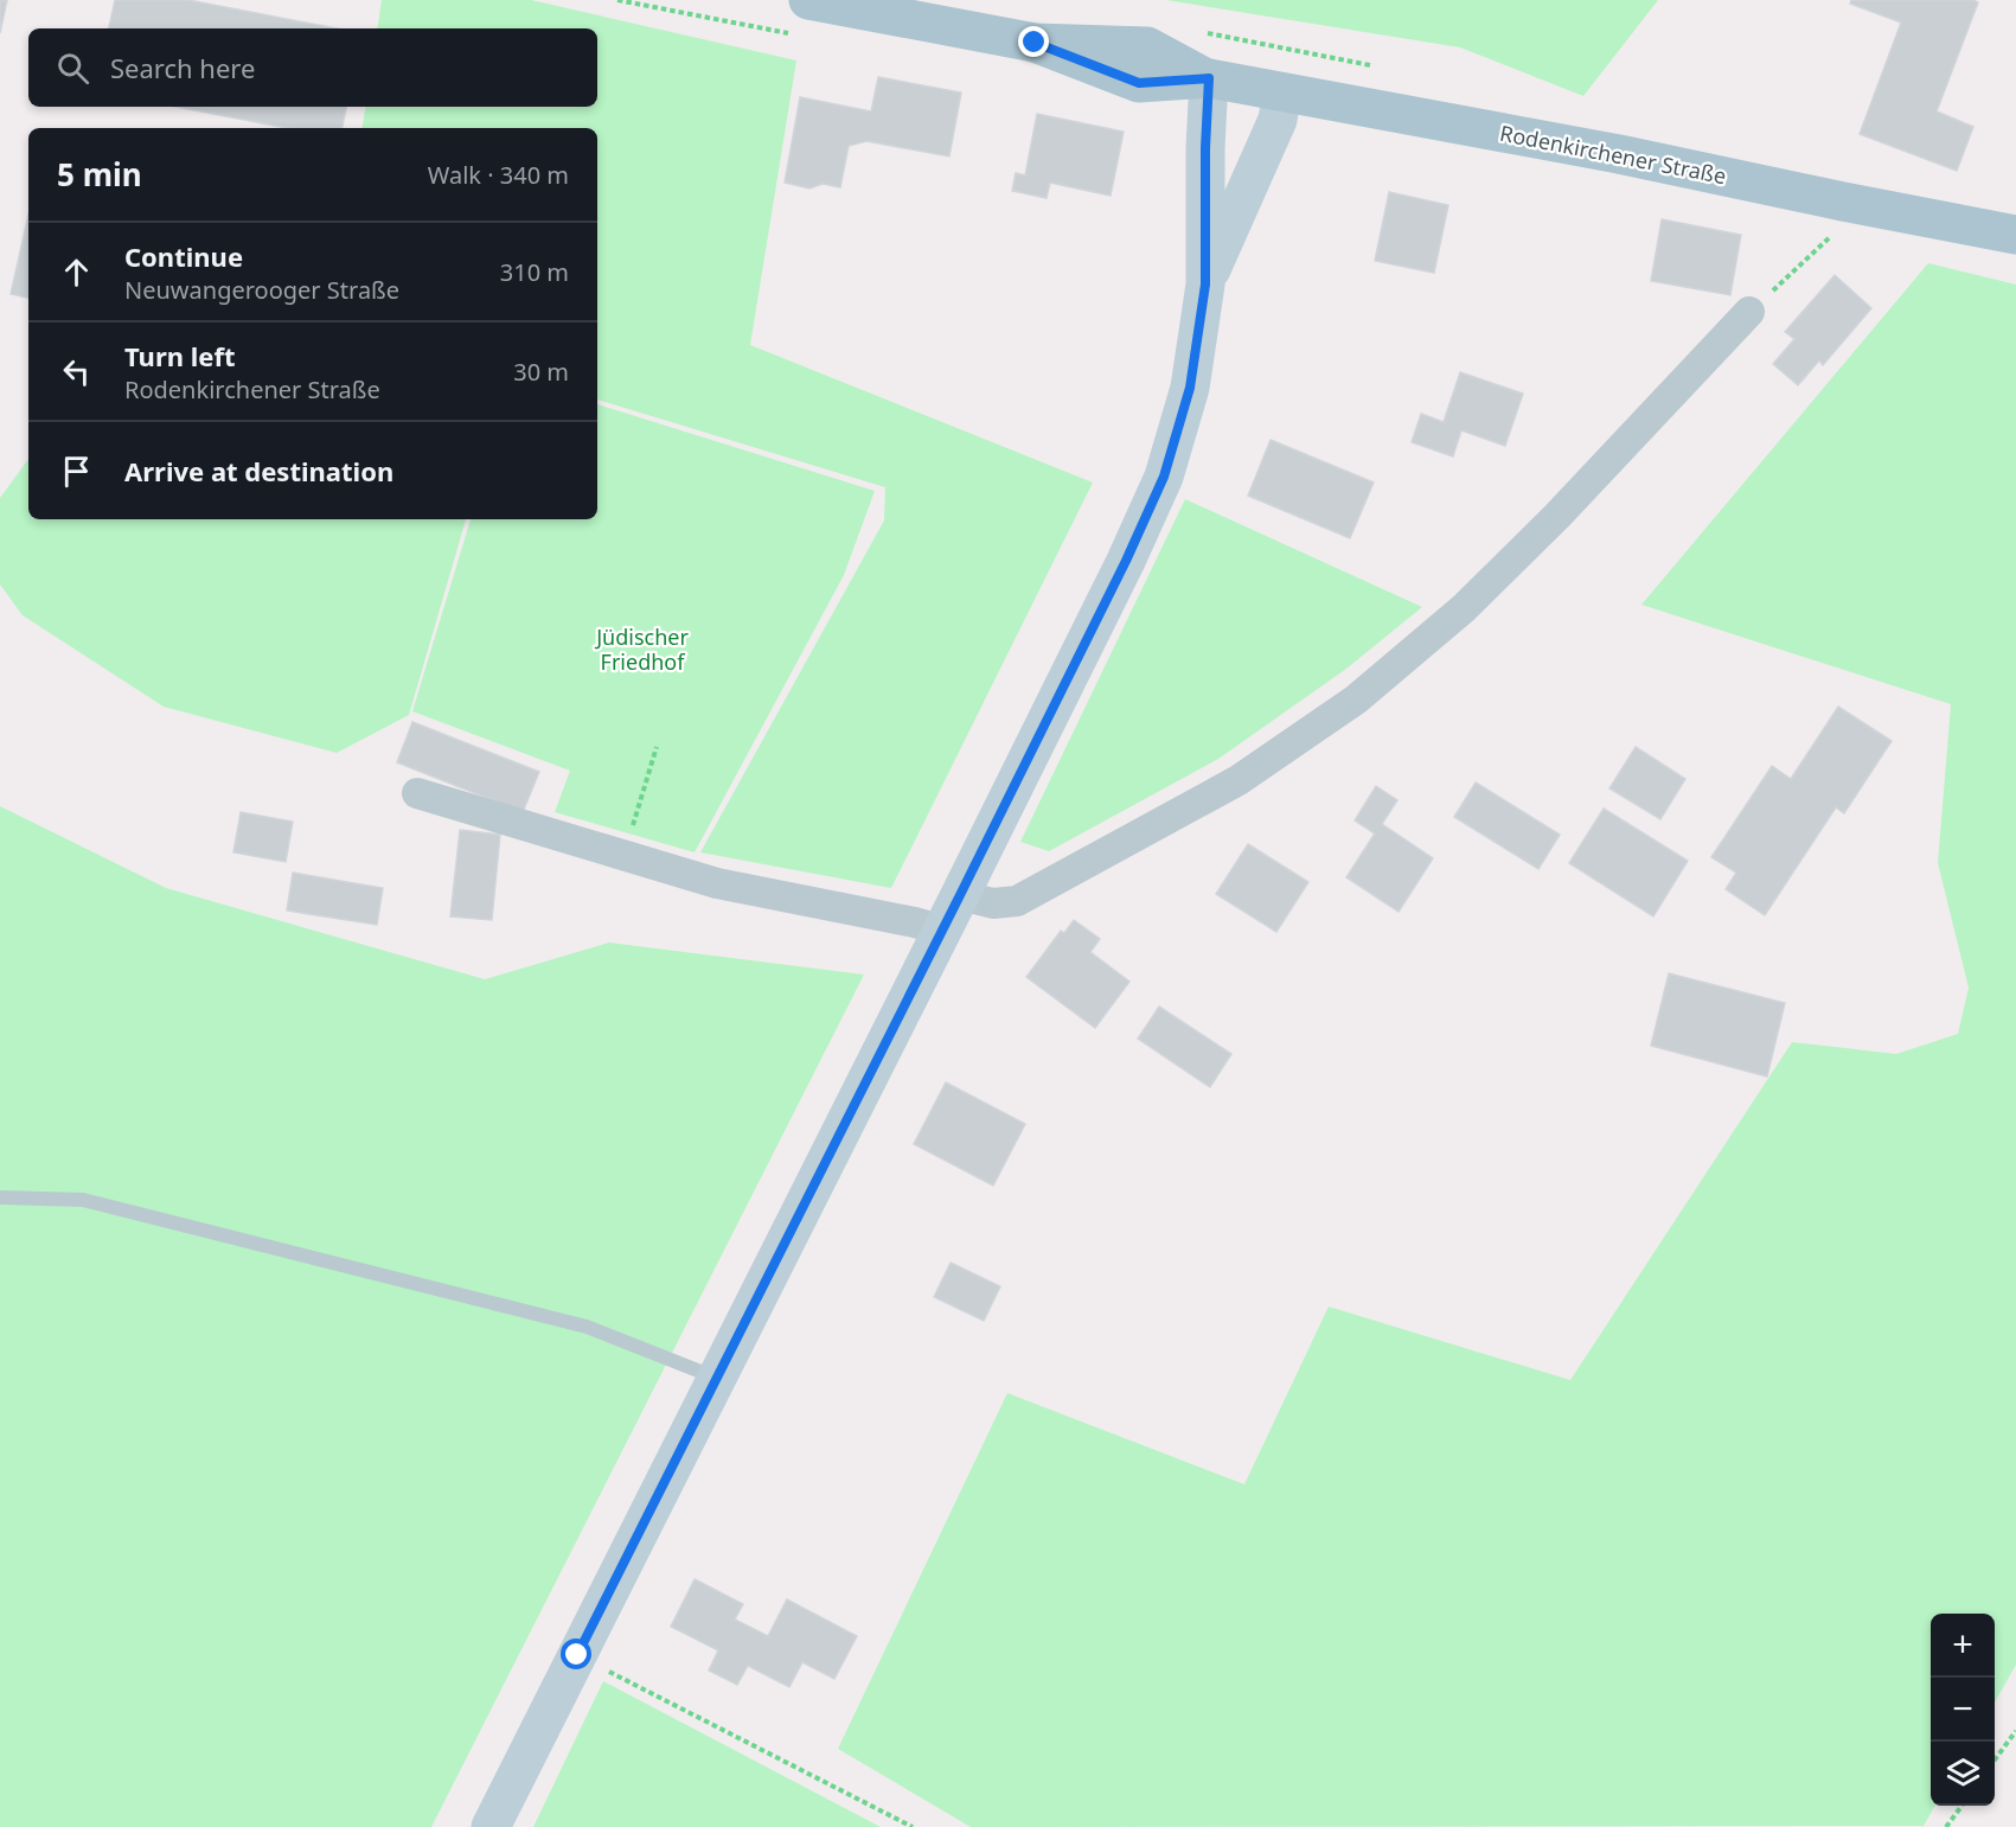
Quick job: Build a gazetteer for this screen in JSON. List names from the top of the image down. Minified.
{"streets":{"main road":["Rodenkirchener Straße"]},"parks":["Jüdischer Friedhof"],"page":{"search":"Search here","heading":["5 min","Walk · 340 m"],"list":[["Continue","Neuwangerooger Straße","310 m"],["Turn left","Rodenkirchener Straße","30 m"],"Arrive at destination"],"map_buttons":["+","−"]}}
